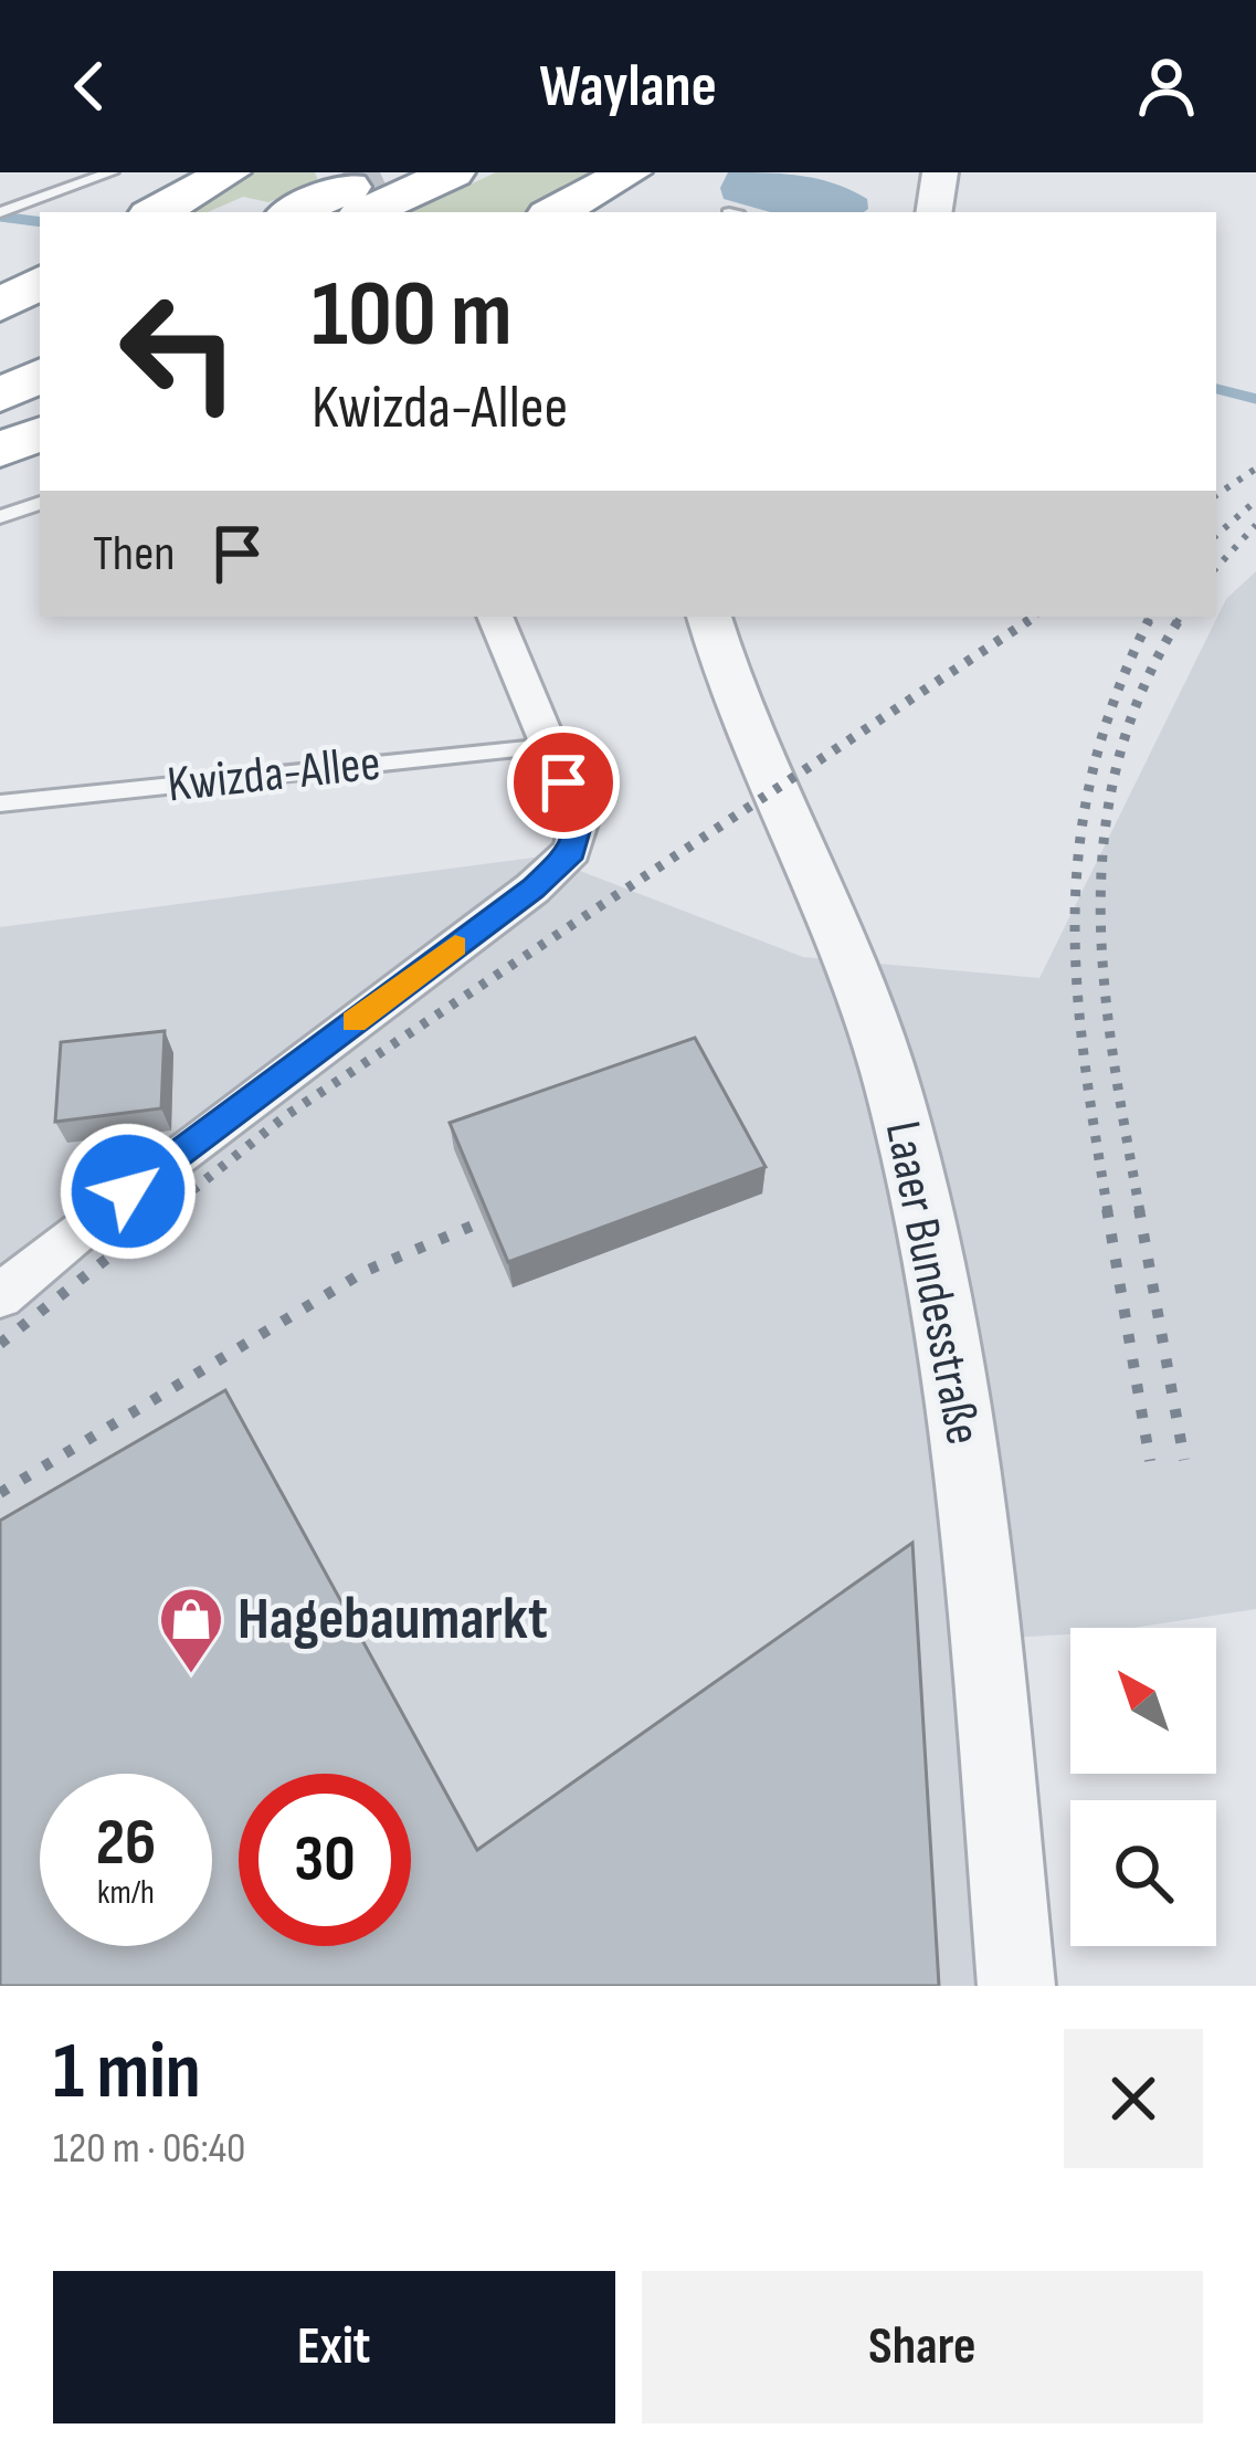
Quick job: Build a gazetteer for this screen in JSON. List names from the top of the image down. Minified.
{"streets":{"street":["Laaer Bundesstraße"],"lane":["Kwizda-Allee"]},"places":{"shop":["Hagebaumarkt"]},"north":"top left","page":{"header":"Waylane","turn":["100 m","Kwizda-Allee"],"then":"Then","speed":"26 km/h","limit":"30","heading":["1 min","120 m · 06:40"],"buttons":["Exit","Share"]}}
